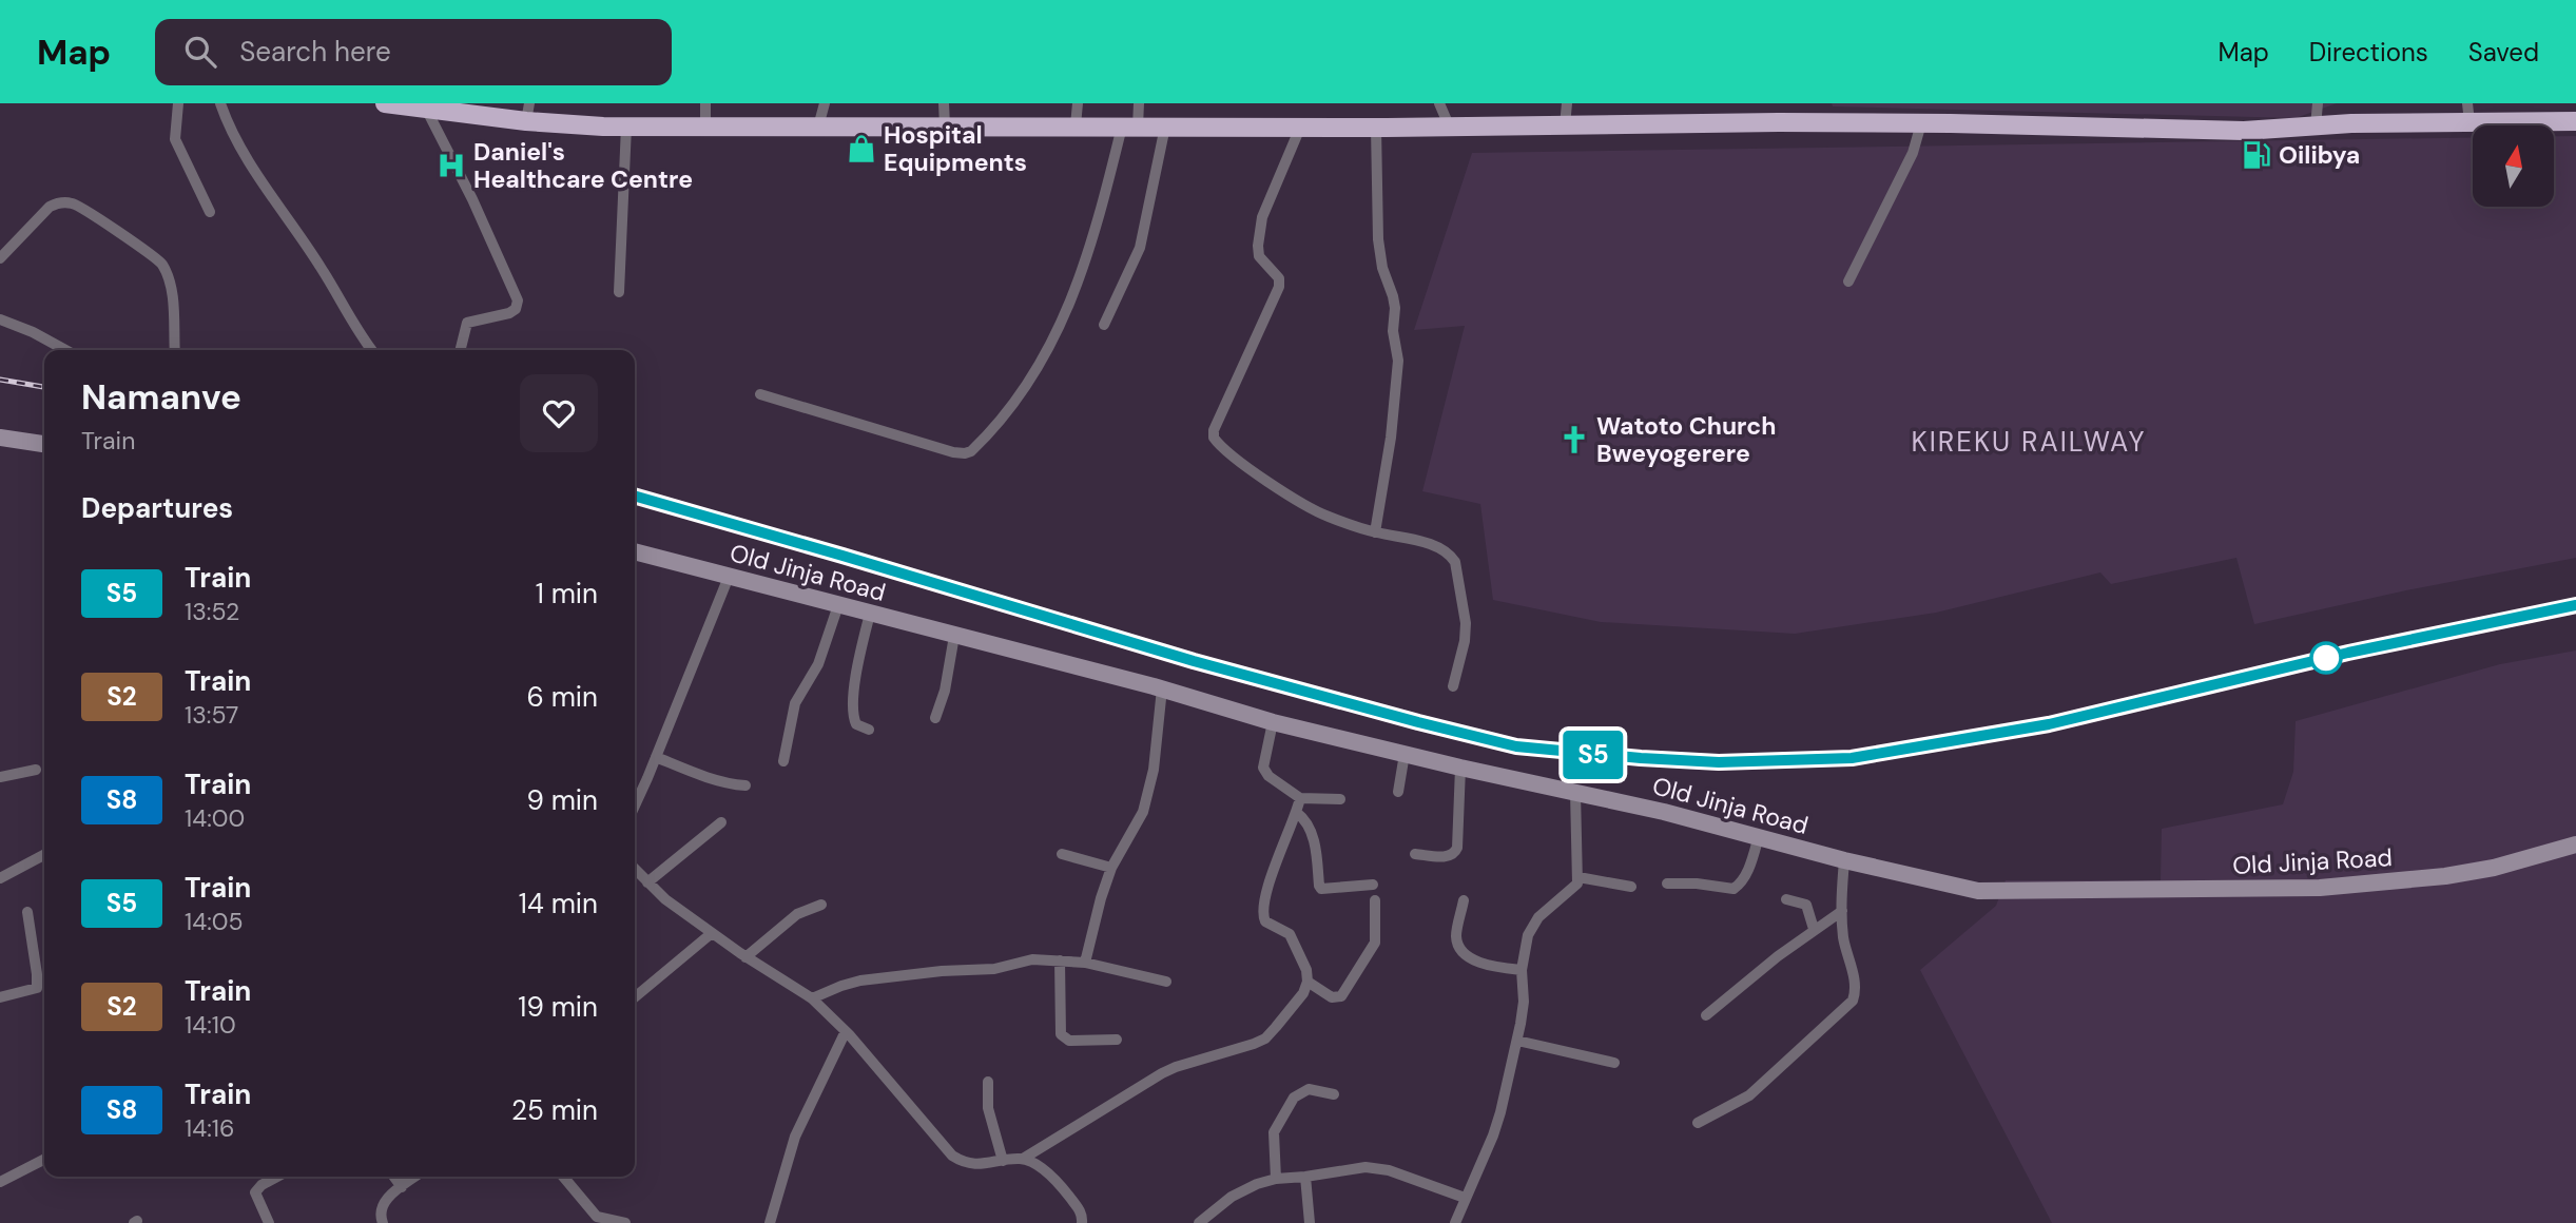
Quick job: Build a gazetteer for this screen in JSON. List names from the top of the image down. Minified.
{"streets":{"main road":["Old Jinja Road"]},"districts":["KIREKU RAILWAY"],"places":{"shop":["Hospital Equipments"],"fuel station":["Oilibya"],"hospital":["Daniel's Healthcare Centre"],"church":["Watoto Church Bweyogerere"]},"north":"top","page":{"header":"Map","search":"Search here","nav":["Map","Directions","Saved"],"on_map":"S5","heading":[["Namanve","Train"],"Departures"],"list":[{"mark":"S5","name":"Train","note":"13:52","value":"1 min"},{"mark":"S2","name":"Train","note":"13:57","value":"6 min"},{"mark":"S8","name":"Train","note":"14:00","value":"9 min"},{"mark":"S5","name":"Train","note":"14:05","value":"14 min"},{"mark":"S2","name":"Train","note":"14:10","value":"19 min"},{"mark":"S8","name":"Train","note":"14:16","value":"25 min"}]}}
